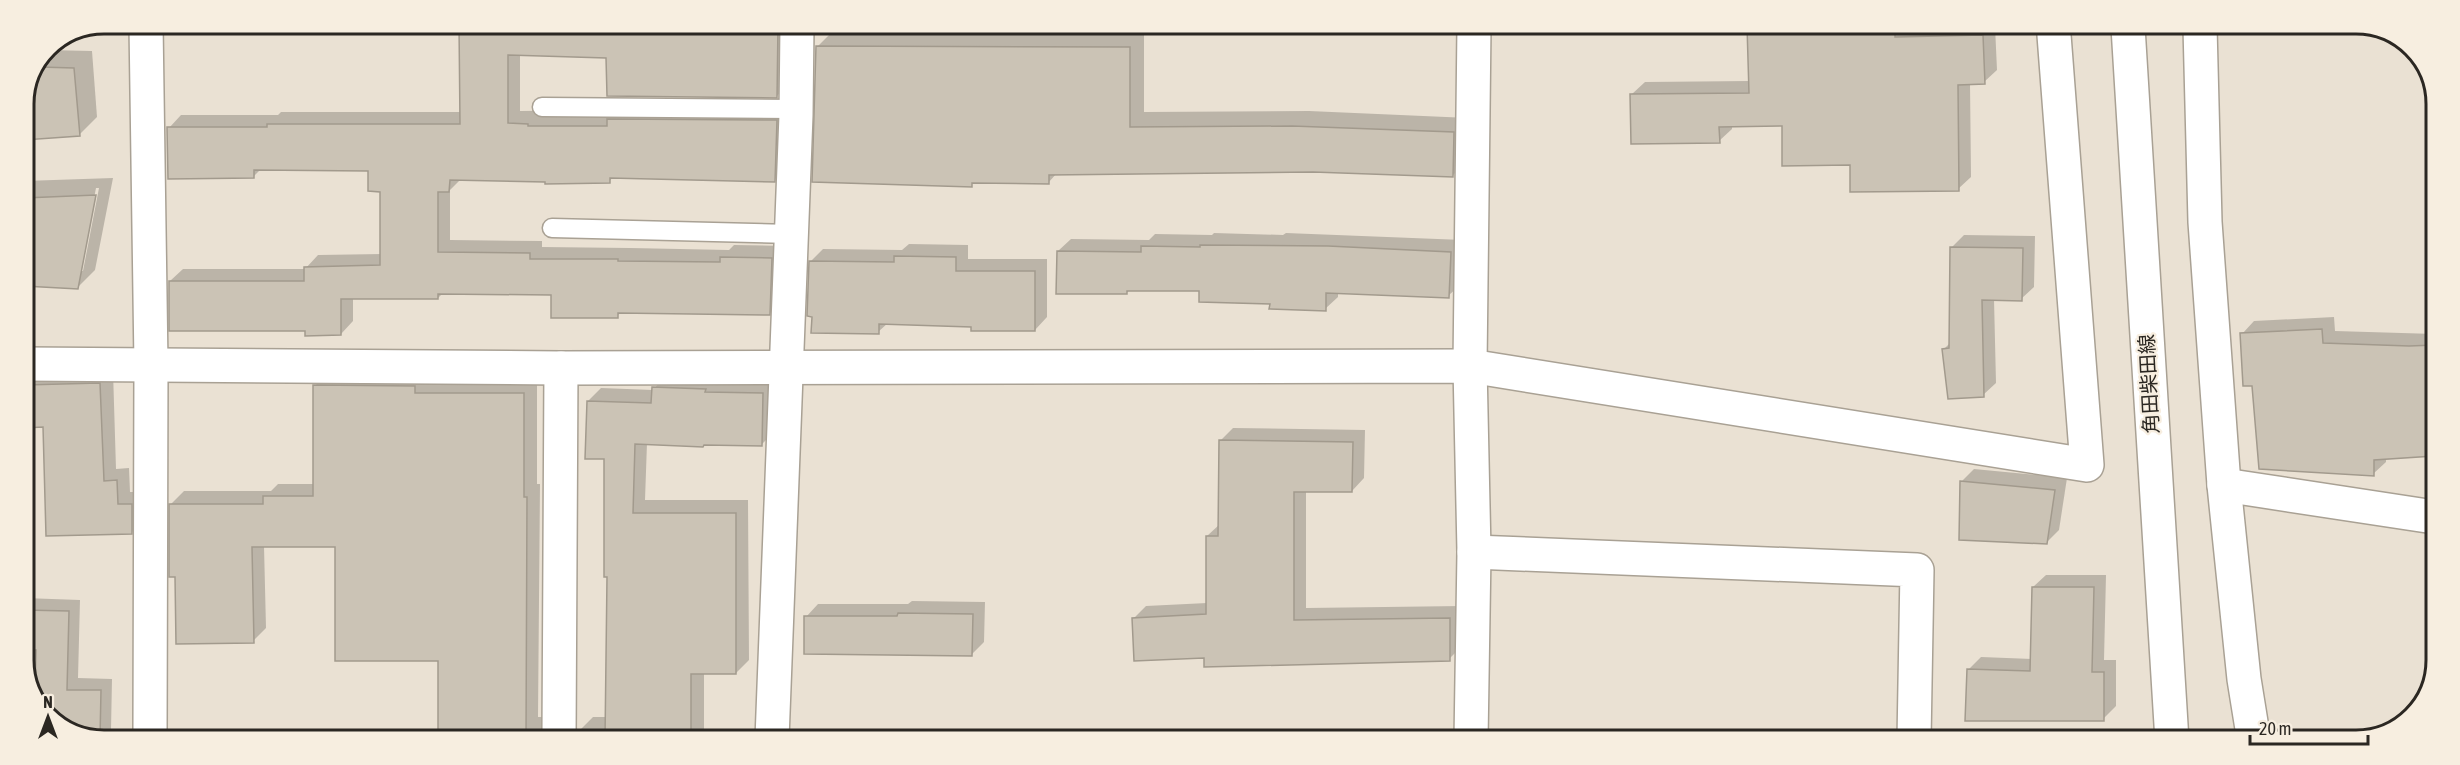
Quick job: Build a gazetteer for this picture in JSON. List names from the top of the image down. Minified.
{"streets":{"street":["角田柴田線"]},"scale_bar":"20 m","north":"top"}
